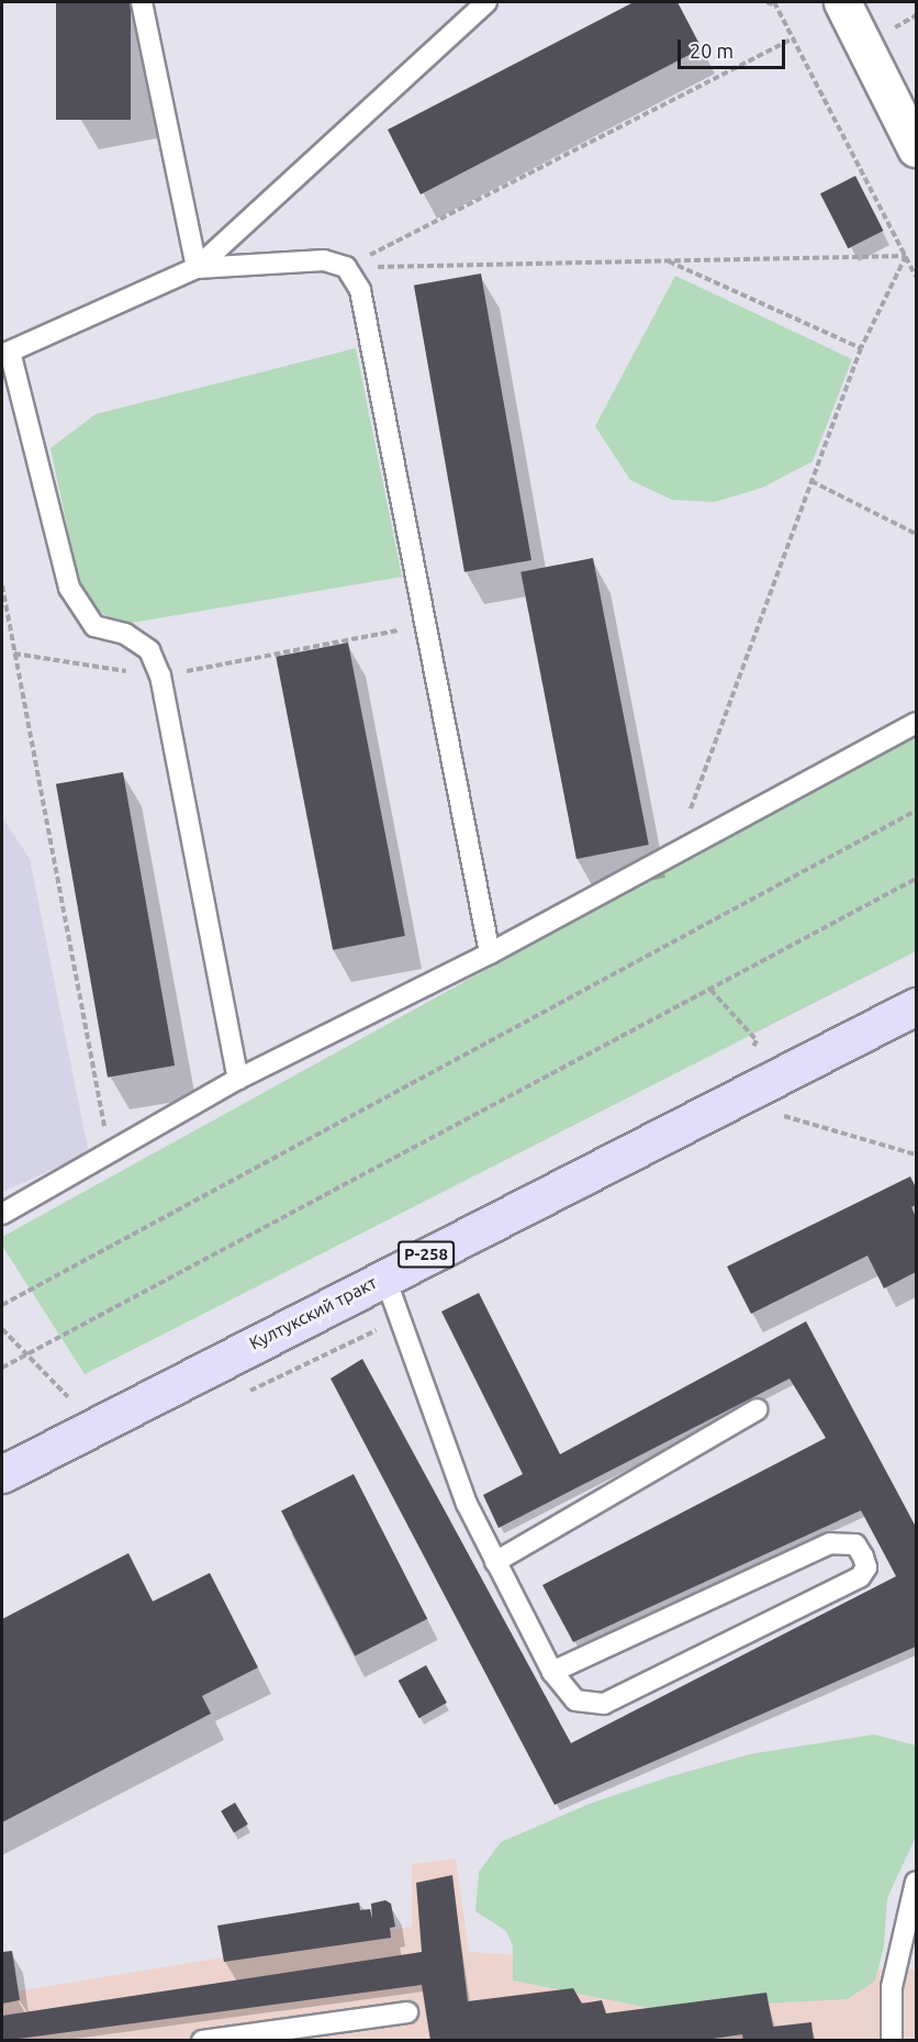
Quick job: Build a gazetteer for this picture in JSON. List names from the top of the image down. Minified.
{"streets":{"main road":["Р-258","Култукский тракт"]},"crossings":[["Р-258","Култукский тракт"]],"scale_bar":"20 m"}
